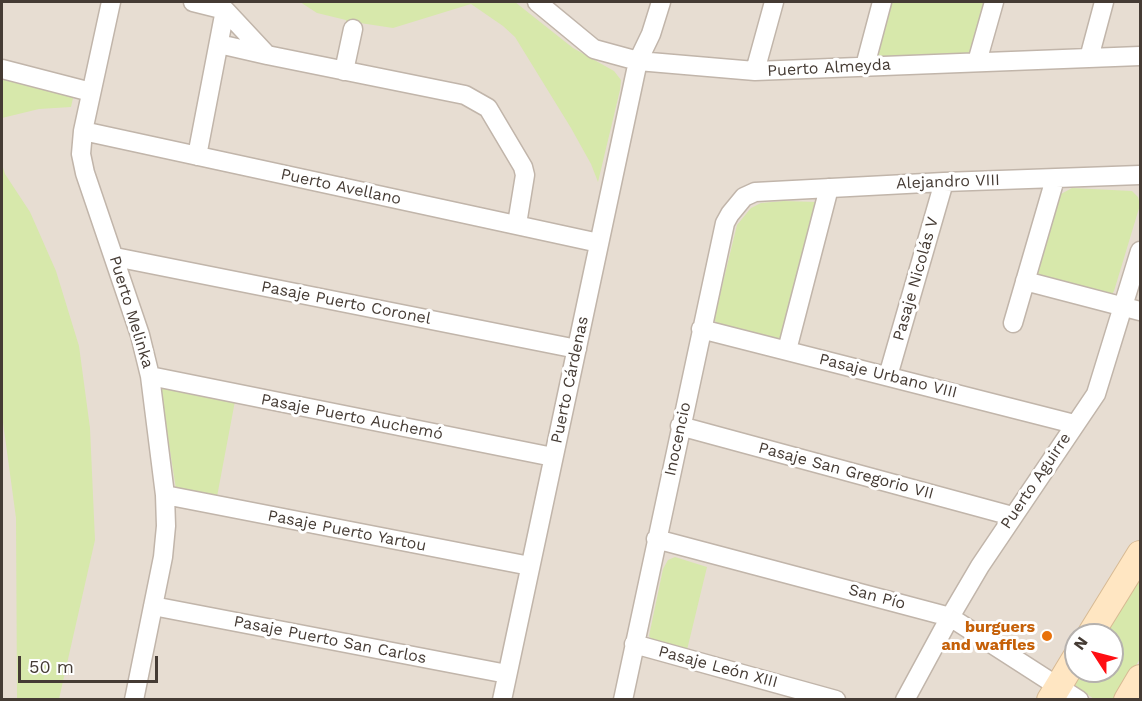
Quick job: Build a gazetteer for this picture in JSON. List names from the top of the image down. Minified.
{"streets":{"street":["Puerto Almeyda","Alejandro VIII","Puerto Avellano","Pasaje Nicolás V","Pasaje Puerto Coronel","Puerto Melinka","Pasaje Urbano VIII","Puerto Cárdenas","Pasaje Puerto Auchemó","Inocencio","Pasaje San Gregorio VII","Puerto Aguirre","Pasaje Puerto Yartou","San Pío","Pasaje Puerto San Carlos","Pasaje León XIII"]},"crossings":[["Puerto Almeyda","Puerto Cárdenas"],["Alejandro VIII","Pasaje Nicolás V"],["Alejandro VIII","Inocencio"],["Puerto Avellano","Puerto Melinka"],["Puerto Avellano","Puerto Cárdenas"],["Pasaje Nicolás V","Pasaje Urbano VIII"],["Pasaje Puerto Coronel","Puerto Melinka"],["Pasaje Puerto Coronel","Puerto Cárdenas"],["Puerto Melinka","Pasaje Puerto Auchemó"],["Puerto Melinka","Pasaje Puerto Yartou"],["Puerto Melinka","Pasaje Puerto San Carlos"],["Pasaje Urbano VIII","Inocencio"],["Pasaje Urbano VIII","Puerto Aguirre"],["Puerto Cárdenas","Pasaje Puerto Auchemó"],["Puerto Cárdenas","Pasaje Puerto Yartou"],["Puerto Cárdenas","Pasaje Puerto San Carlos"],["Inocencio","Pasaje San Gregorio VII"],["Inocencio","San Pío"],["Inocencio","Pasaje León XIII"],["Pasaje San Gregorio VII","Puerto Aguirre"],["Puerto Aguirre","San Pío"]],"places":["burguers and waffles"],"scale_bar":"50 m","north":"top left"}
